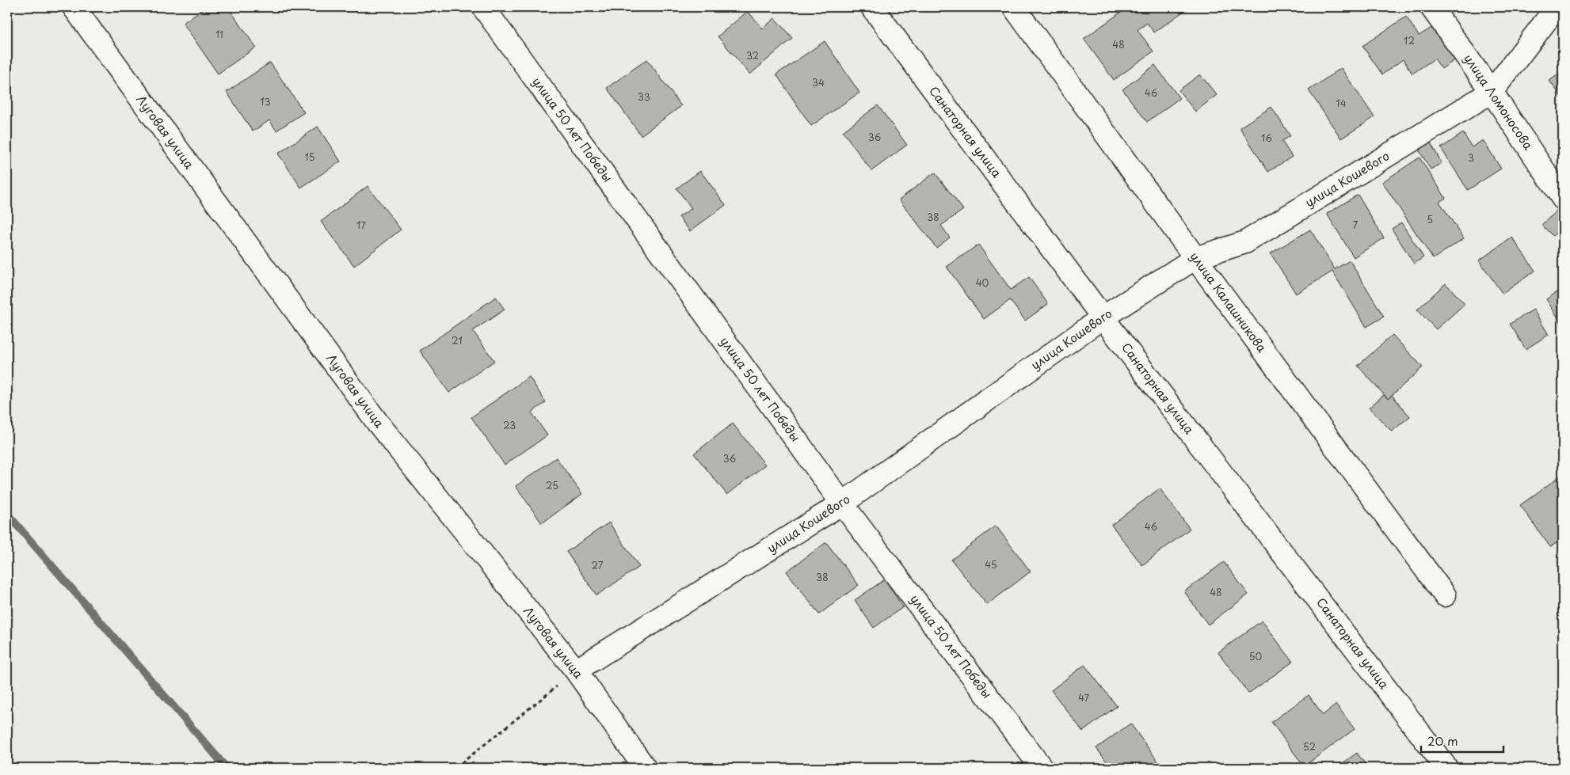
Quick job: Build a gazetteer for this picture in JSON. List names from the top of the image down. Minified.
{"streets":{"street":["улица Ломоносова","улица 50 лет Победы","Луговая улица","Санаторная улица","улица Кошевого","улица Калашникова"]},"crossings":[["улица Ломоносова","улица Кошевого"],["улица 50 лет Победы","улица Кошевого"],["Луговая улица","улица Кошевого"],["Санаторная улица","улица Кошевого"],["улица Кошевого","улица Калашникова"]],"house_numbers":["11","12","48","32","34","46","33","13","14","36","16","15","3","38","5","17","7","40","21","23","36","25","46","45","27","38","48","50","47","52"],"scale_bar":"20 m"}
